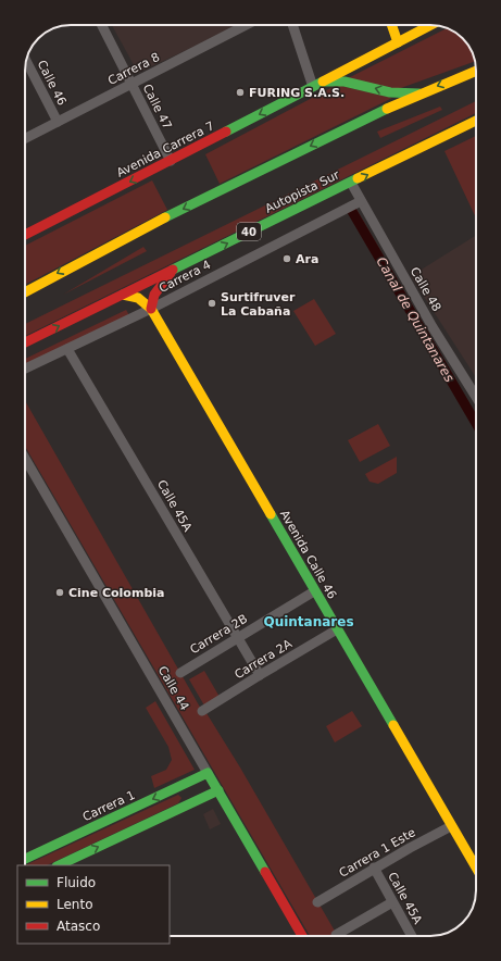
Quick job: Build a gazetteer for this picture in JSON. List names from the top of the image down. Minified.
{"streets":{"main road":["Avenida Carrera 7","Autopista Sur","40","Avenida Calle 46","Calle 44","Carrera 1"],"street":["Carrera 8","Calle 46","Calle 47","Carrera 4","Calle 48","Calle 45A","Carrera 2B","Carrera 2A","Carrera 1 Este"]},"crossings":[["Carrera 8","Calle 46"],["Carrera 8","Calle 47"],["Calle 47","Avenida Carrera 7"],["Autopista Sur","Calle 48"],["Carrera 4","Calle 48"],["Carrera 4","Calle 45A"],["Carrera 4","Avenida Calle 46"],["Calle 45A","Carrera 2B"],["Calle 45A","Carrera 2A"],["Calle 45A","Carrera 1 Este"],["Avenida Calle 46","Carrera 2B"],["Avenida Calle 46","Carrera 2A"],["Avenida Calle 46","Carrera 1 Este"],["Calle 44","Carrera 1"]],"districts":["Quintanares"],"water":["Canal de Quintanares"],"places":["FURING S.A.S.","Ara","Surtifruver La Cabaña","Cine Colombia"],"legend":["Fluido","Lento","Atasco"]}
